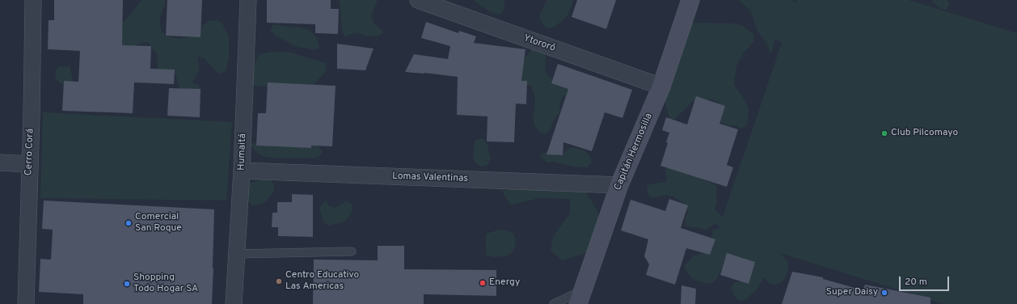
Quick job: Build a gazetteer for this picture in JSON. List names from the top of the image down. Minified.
{"streets":{"street":["Ytororó","Cerro Corá","Humaitá","Capitán Hermosilla","Lomas Valentinas"]},"crossings":[["Ytororó","Capitán Hermosilla"],["Humaitá","Lomas Valentinas"],["Capitán Hermosilla","Lomas Valentinas"]],"places":["Club Pilcomayo","Comercial San Roque","Centro Educativo Las Americas","Energy","Shopping Todo Hogar SA","Super Daisy"],"scale_bar":"20 m"}
